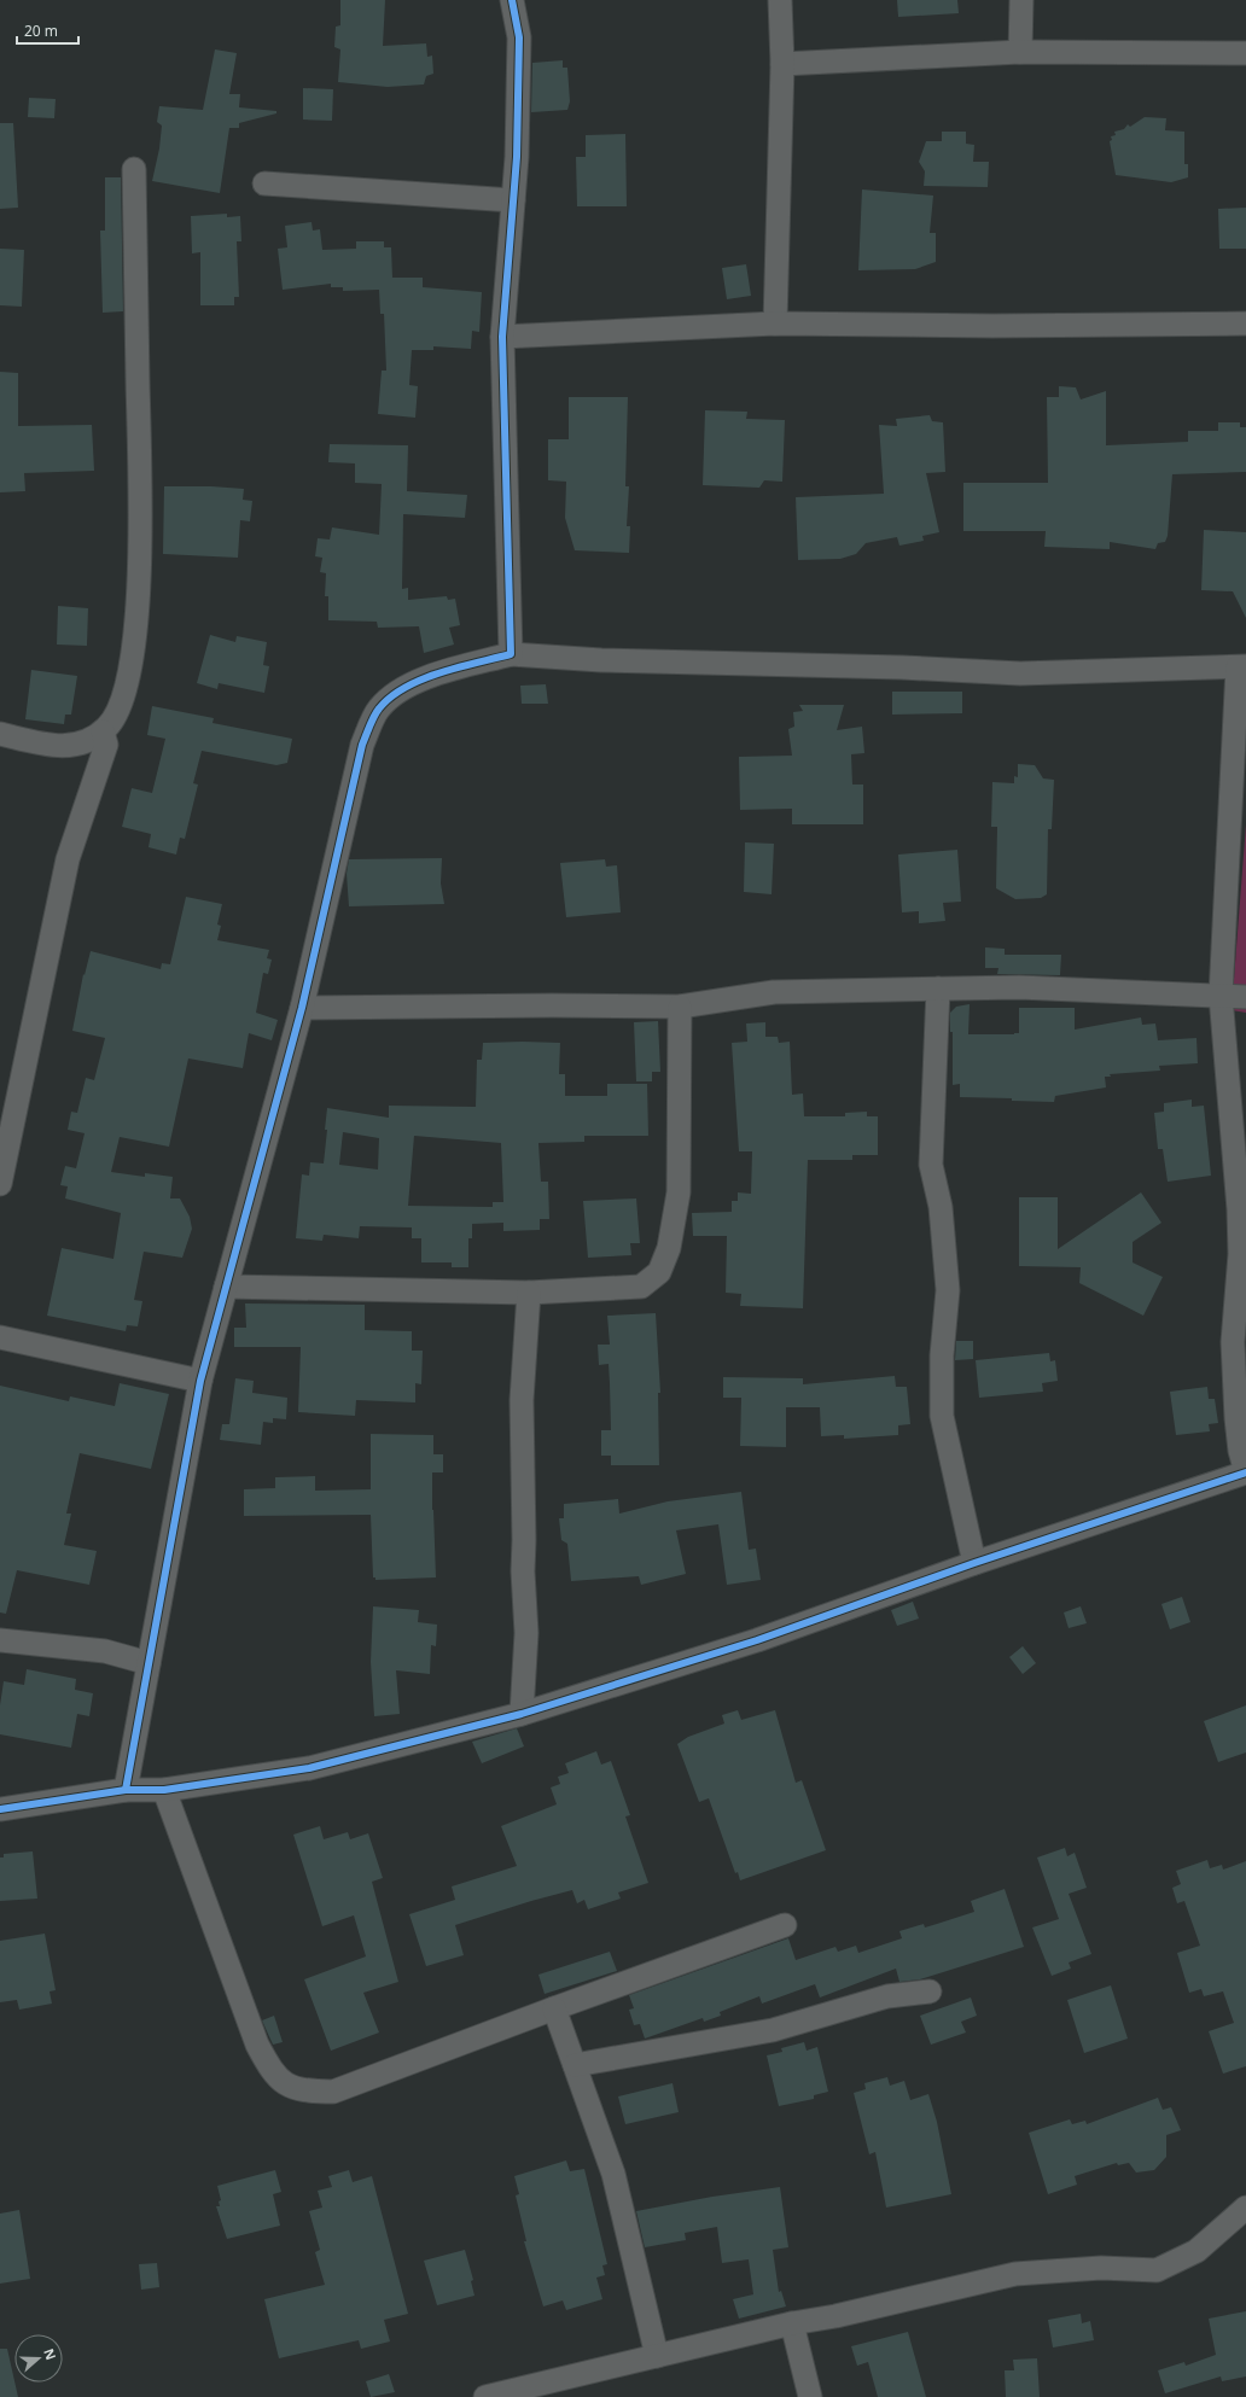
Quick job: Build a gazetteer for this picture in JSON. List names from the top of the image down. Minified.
{"scale_bar":"20 m","north":"right"}
